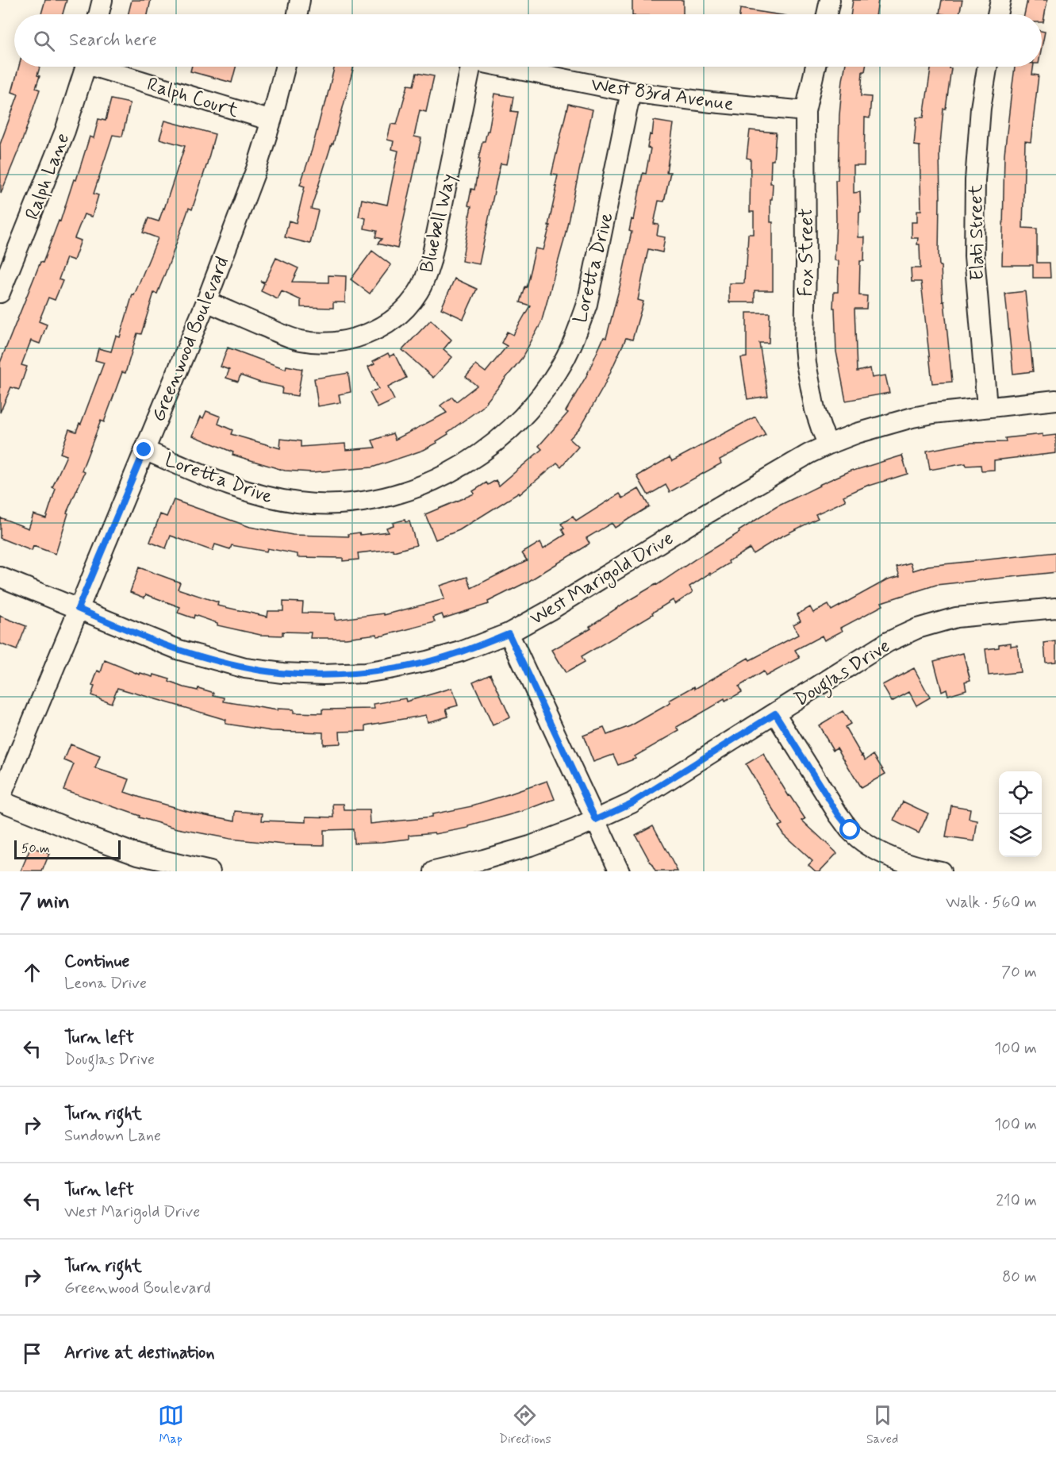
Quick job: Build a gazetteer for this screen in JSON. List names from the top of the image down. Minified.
{"streets":{"street":["West 83rd Avenue","Ralph Court","Ralph Lane","Bluebell Way","Elati Street","Fox Street","Loretta Drive","Greenwood Boulevard","West Marigold Drive","Douglas Drive"]},"crossings":[["West 83rd Avenue","Fox Street"],["West 83rd Avenue","Loretta Drive"],["Ralph Court","Greenwood Boulevard"],["Bluebell Way","Greenwood Boulevard"],["Elati Street","West Marigold Drive"],["Fox Street","West Marigold Drive"],["Loretta Drive","Greenwood Boulevard"],["Greenwood Boulevard","West Marigold Drive"]],"scale_bar":"50 m","page":{"search":"Search here","scale":"50 m","heading":["7 min","Walk · 560 m"],"list":[["Continue","Leona Drive","70 m"],["Turn left","Douglas Drive","100 m"],["Turn right","Sundown Lane","100 m"],["Turn left","West Marigold Drive","210 m"],["Turn right","Greenwood Boulevard","80 m"],"Arrive at destination"],"nav":["Map","Directions","Saved"]}}
